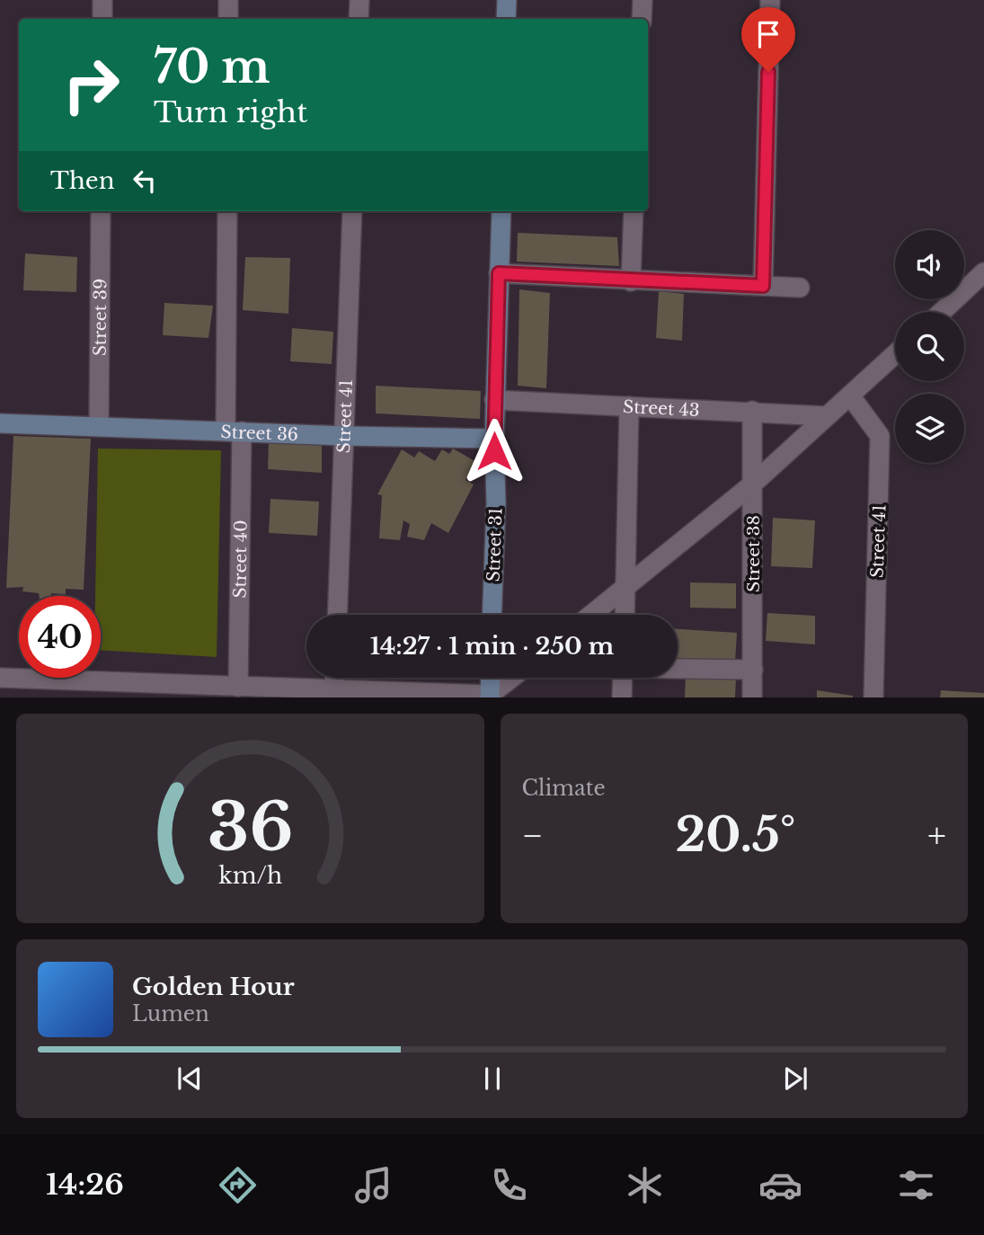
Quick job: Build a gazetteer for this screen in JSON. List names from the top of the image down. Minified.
{"streets":{"street":["Street 39","Street 43","Street 41","Street 36","Street 31","Street 38","Street 40"]},"crossings":[["Street 39","Street 36"],["Street 43","Street 38"],["Street 41","Street 36"],["Street 36","Street 31"],["Street 36","Street 40"]],"page":{"turn":["70 m","Turn right"],"then":"Then","limit":"40","trip":"14:27 · 1 min · 250 m","tile":"Climate","heat":["−","20.5°","+"],"song":["Golden Hour","Lumen"],"tabs":"14:26","gauge":["36","km/h"]}}
